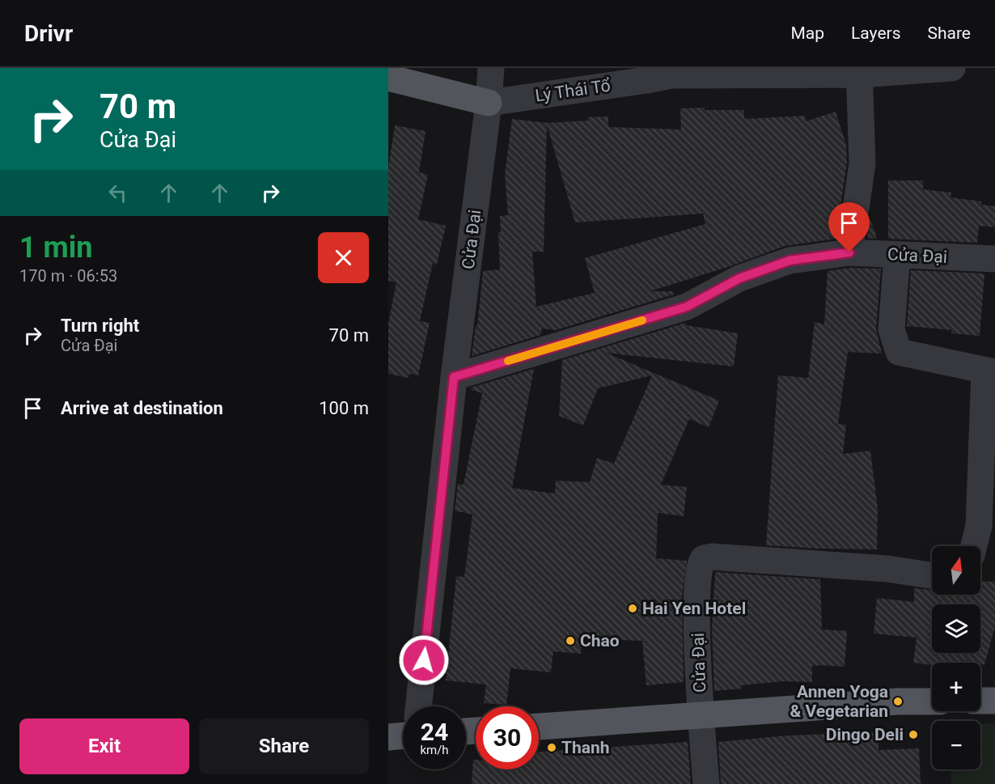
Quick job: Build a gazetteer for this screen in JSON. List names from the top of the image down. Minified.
{"streets":{"main road":["Cửa Đại"],"street":["Lý Thái Tổ"]},"crossings":[["Lý Thái Tổ","Cửa Đại"]],"places":["Hai Yen Hotel","Chao","Annen Yoga & Vegetarian","Dingo Deli","Thanh"],"north":"top","page":{"header":"Drivr","nav":["Map","Layers","Share"],"turn":["70 m","Cửa Đại"],"heading":["1 min","170 m · 06:53"],"list":[{"name":"Turn right","note":"Cửa Đại","value":"70 m"},{"name":"Arrive at destination","value":"100 m"}],"map_buttons":["+","−"],"speed":"24 km/h","limit":"30","buttons":["Exit","Share"]}}
